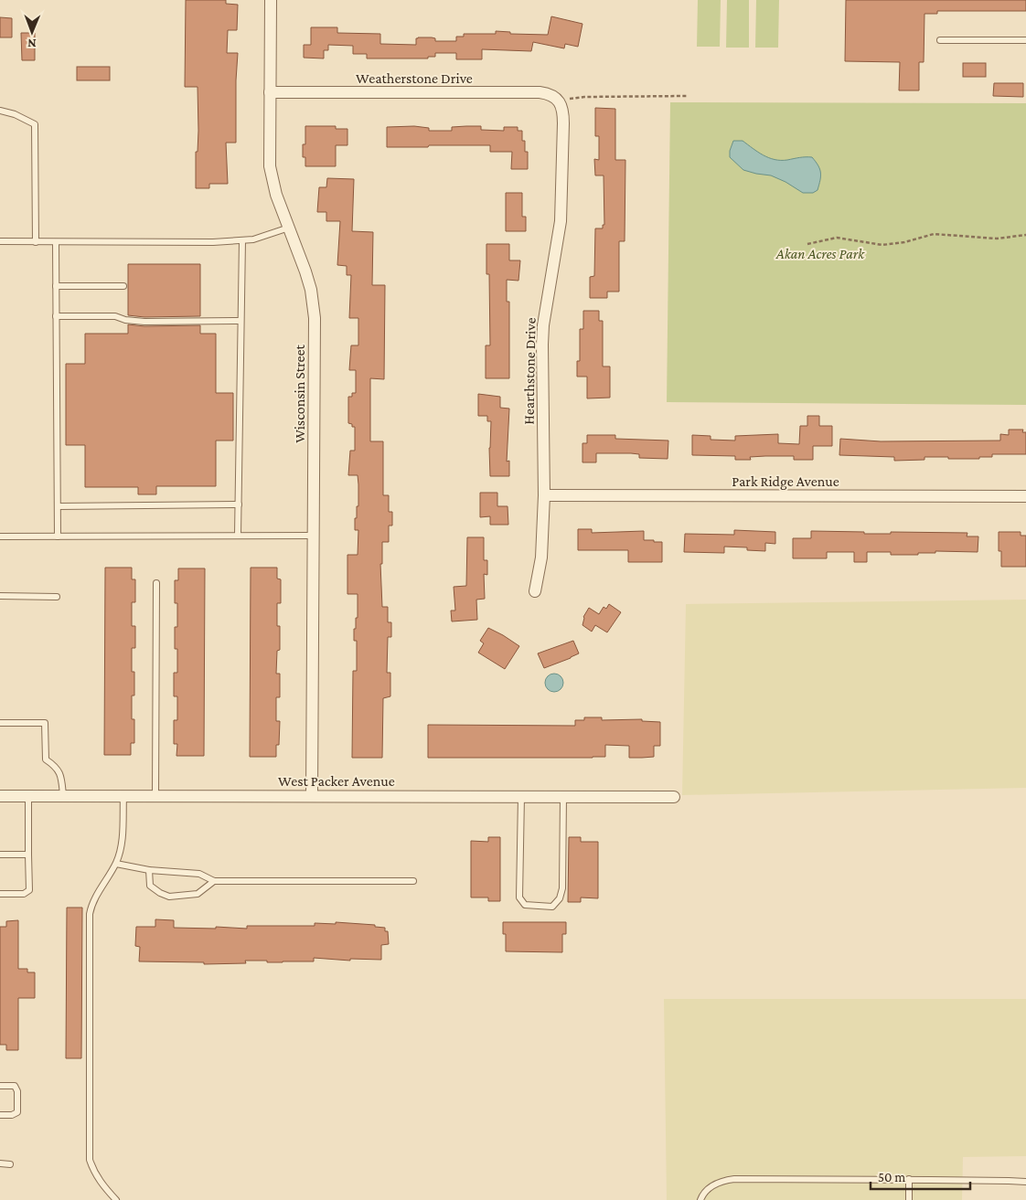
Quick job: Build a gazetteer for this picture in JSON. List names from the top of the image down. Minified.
{"streets":{"street":["Weatherstone Drive","Hearthstone Drive","Wisconsin Street","Park Ridge Avenue","West Packer Avenue"]},"crossings":[["Weatherstone Drive","Hearthstone Drive"],["Weatherstone Drive","Wisconsin Street"],["Hearthstone Drive","Park Ridge Avenue"],["Wisconsin Street","West Packer Avenue"]],"parks":["Akan Acres Park"],"scale_bar":"50 m","north":"bottom"}
